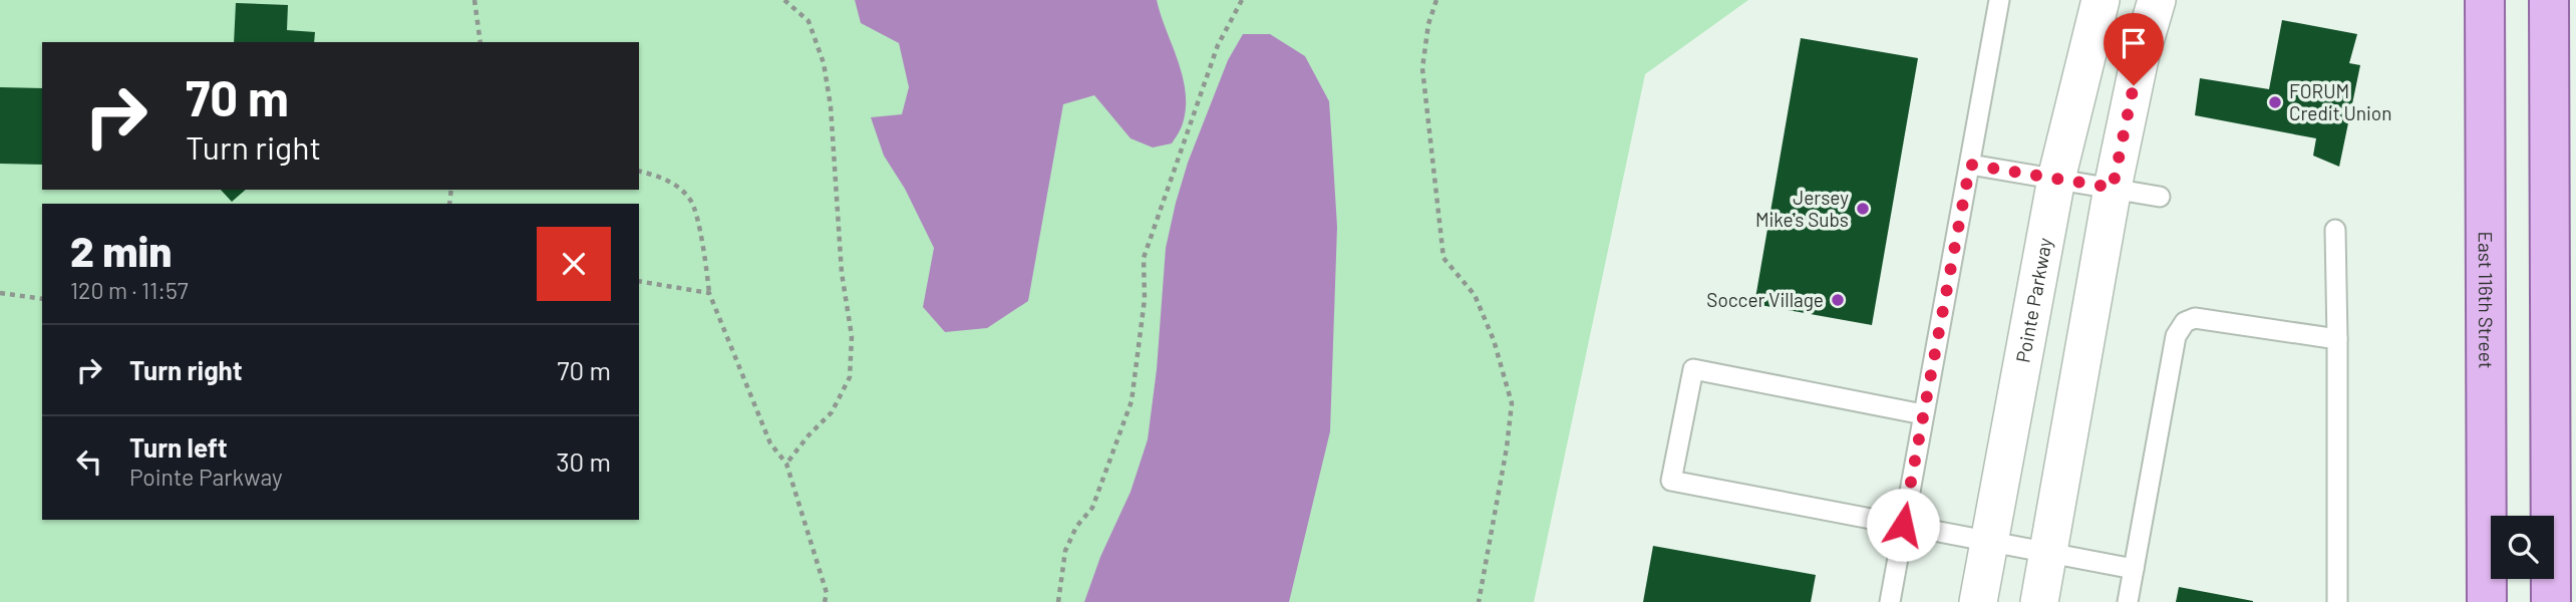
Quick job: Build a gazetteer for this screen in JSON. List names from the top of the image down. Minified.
{"streets":{"main road":["East 116th Street"],"street":["Pointe Parkway"]},"places":["FORUM Credit Union","Jersey Mike's Subs","Soccer Village"],"page":{"turn":["70 m","Turn right"],"heading":["2 min","120 m · 11:57"],"list":[{"name":"Turn right","value":"70 m"},{"name":"Turn left","note":"Pointe Parkway","value":"30 m"}]}}
